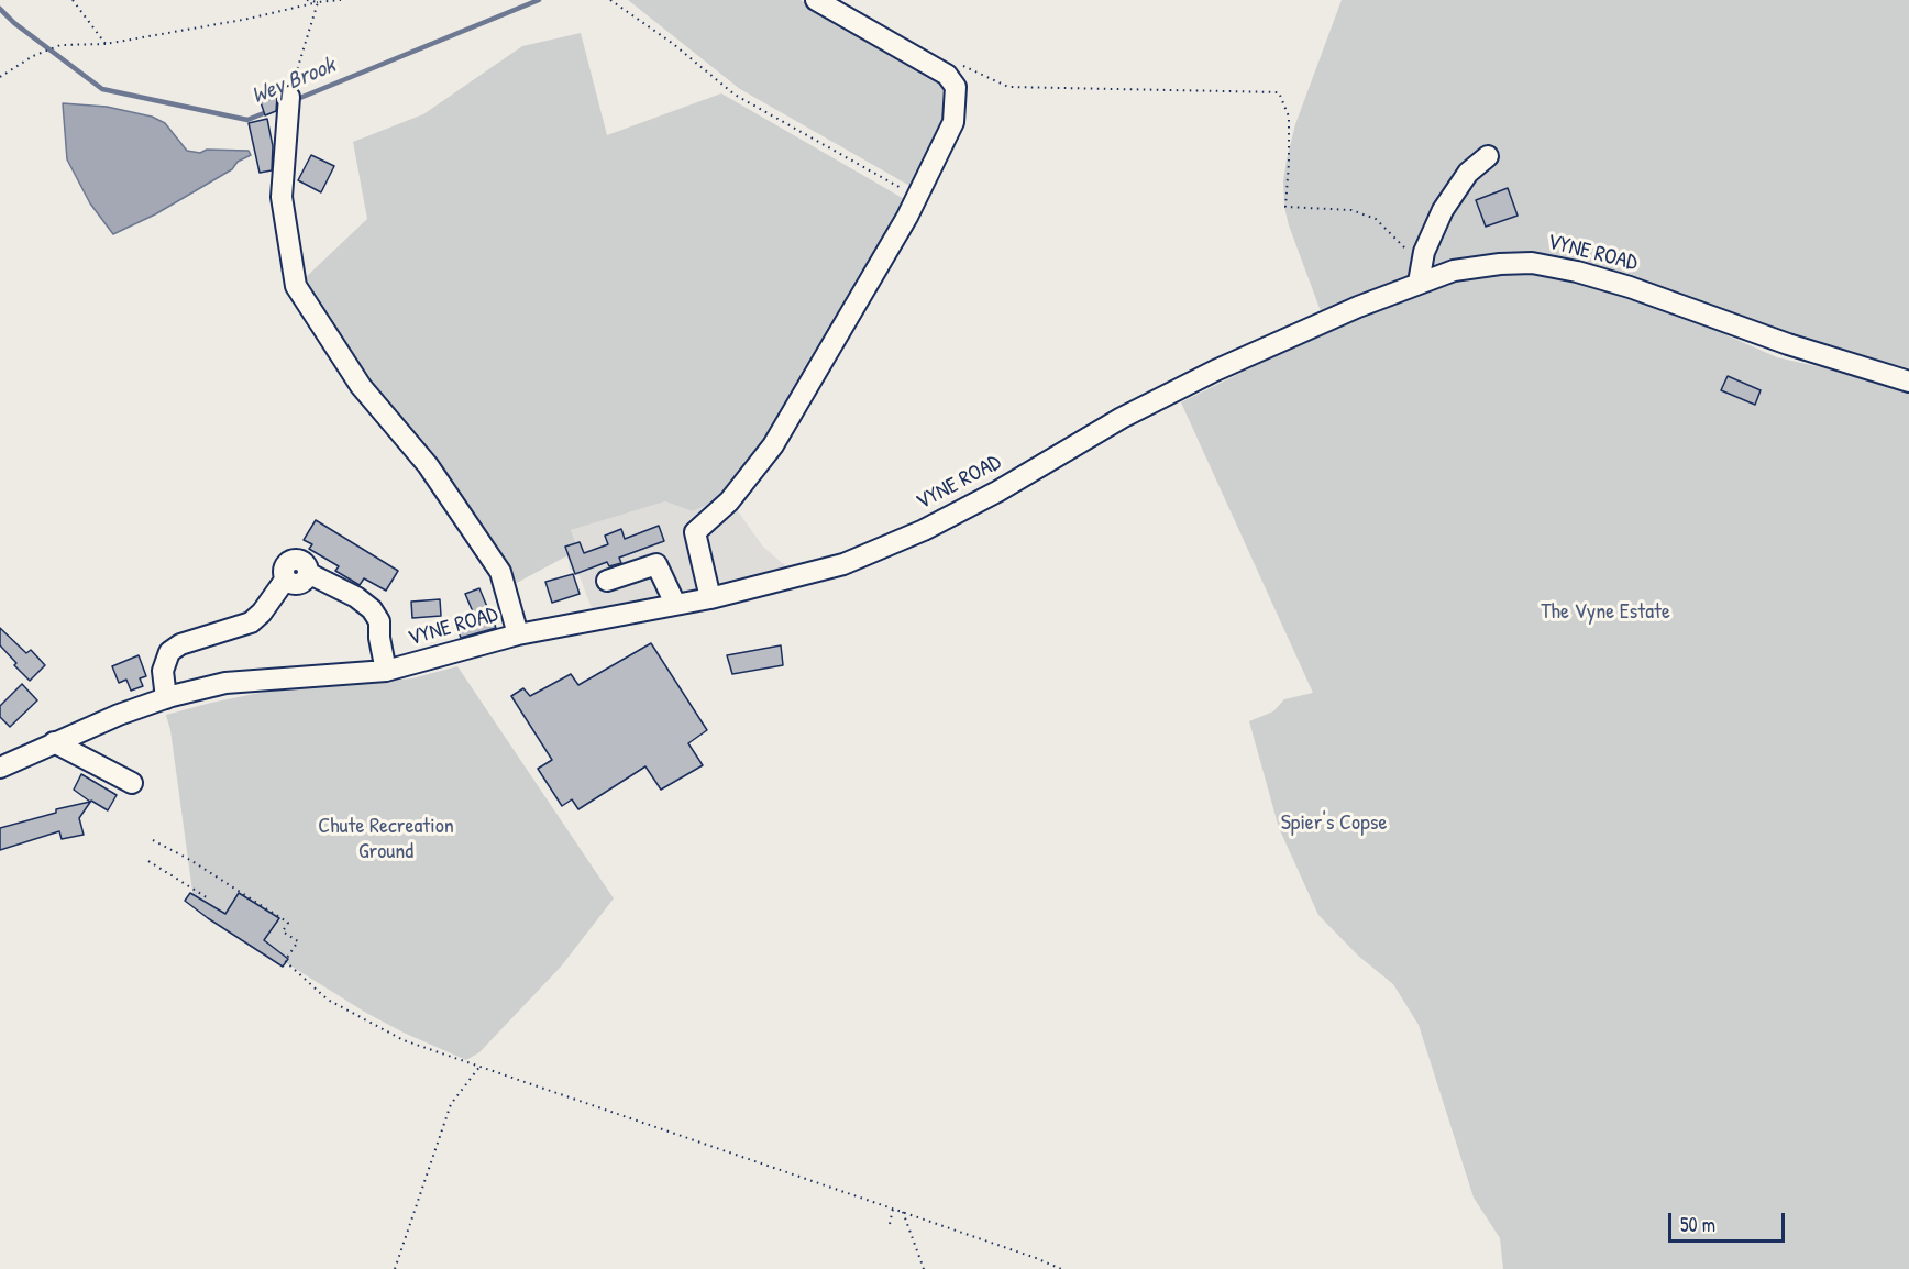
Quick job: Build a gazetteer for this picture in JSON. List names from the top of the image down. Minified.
{"streets":{"street":["VYNE ROAD"]},"water":["Wey Brook"],"parks":["The Vyne Estate","Spier's Copse","Chute Recreation Ground"],"scale_bar":"50 m"}
